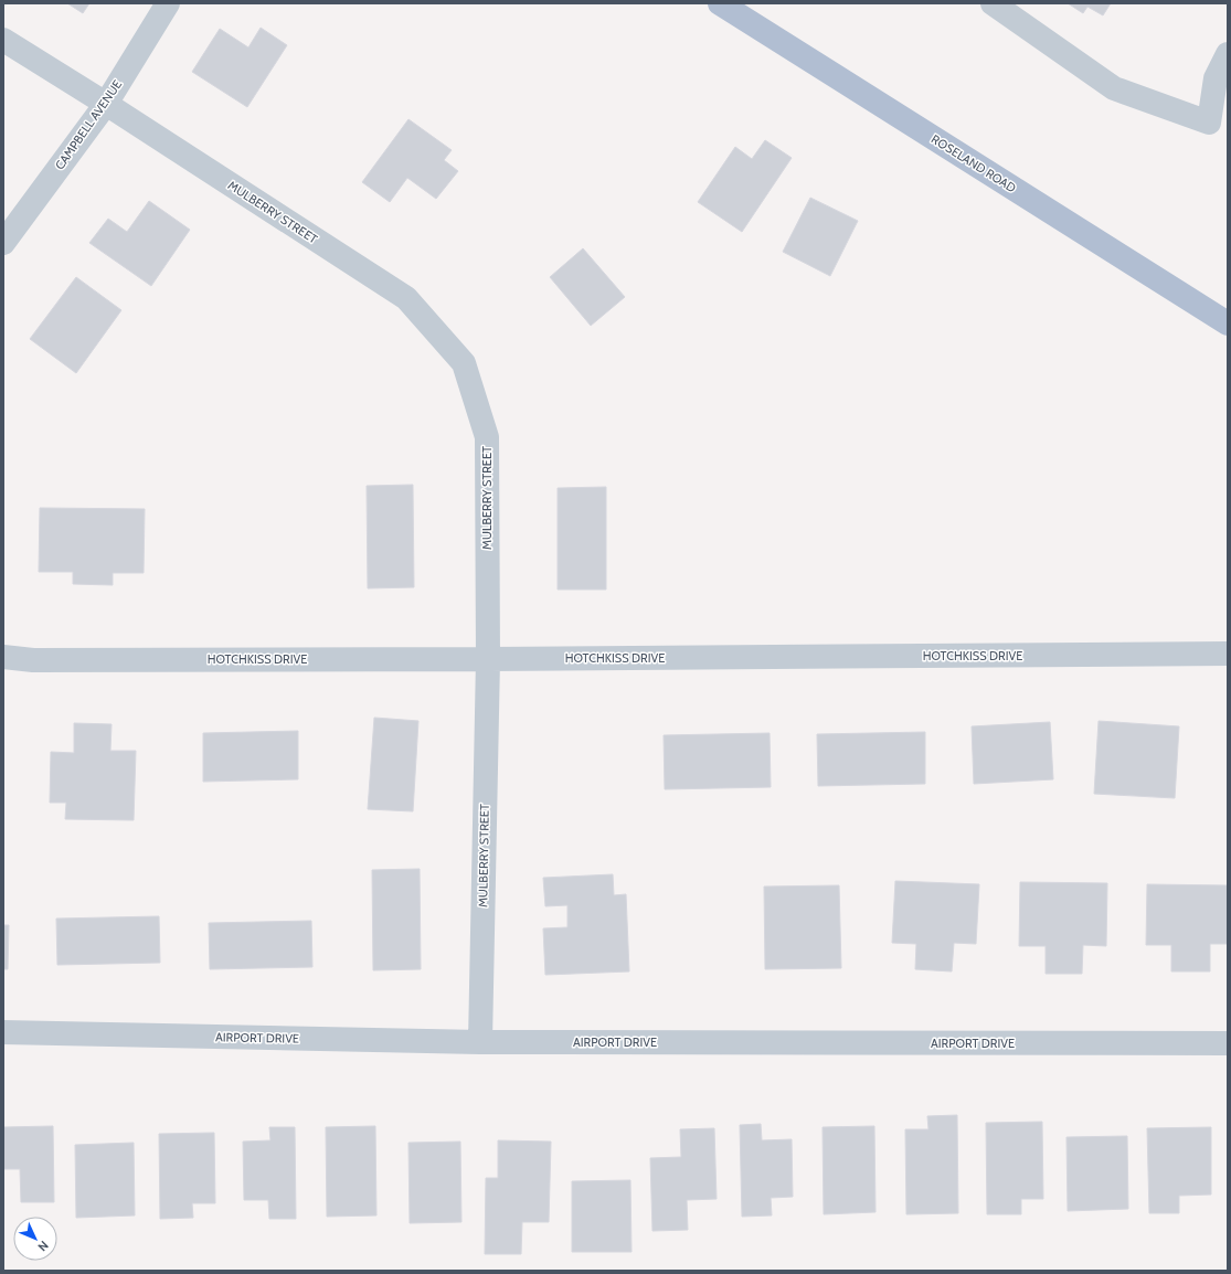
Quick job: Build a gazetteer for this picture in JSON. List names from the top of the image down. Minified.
{"streets":{"main road":["ROSELAND ROAD"],"street":["CAMPBELL AVENUE","MULBERRY STREET","HOTCHKISS DRIVE","AIRPORT DRIVE"]},"crossings":[["CAMPBELL AVENUE","MULBERRY STREET"],["MULBERRY STREET","HOTCHKISS DRIVE"],["MULBERRY STREET","AIRPORT DRIVE"]],"north":"bottom right"}
